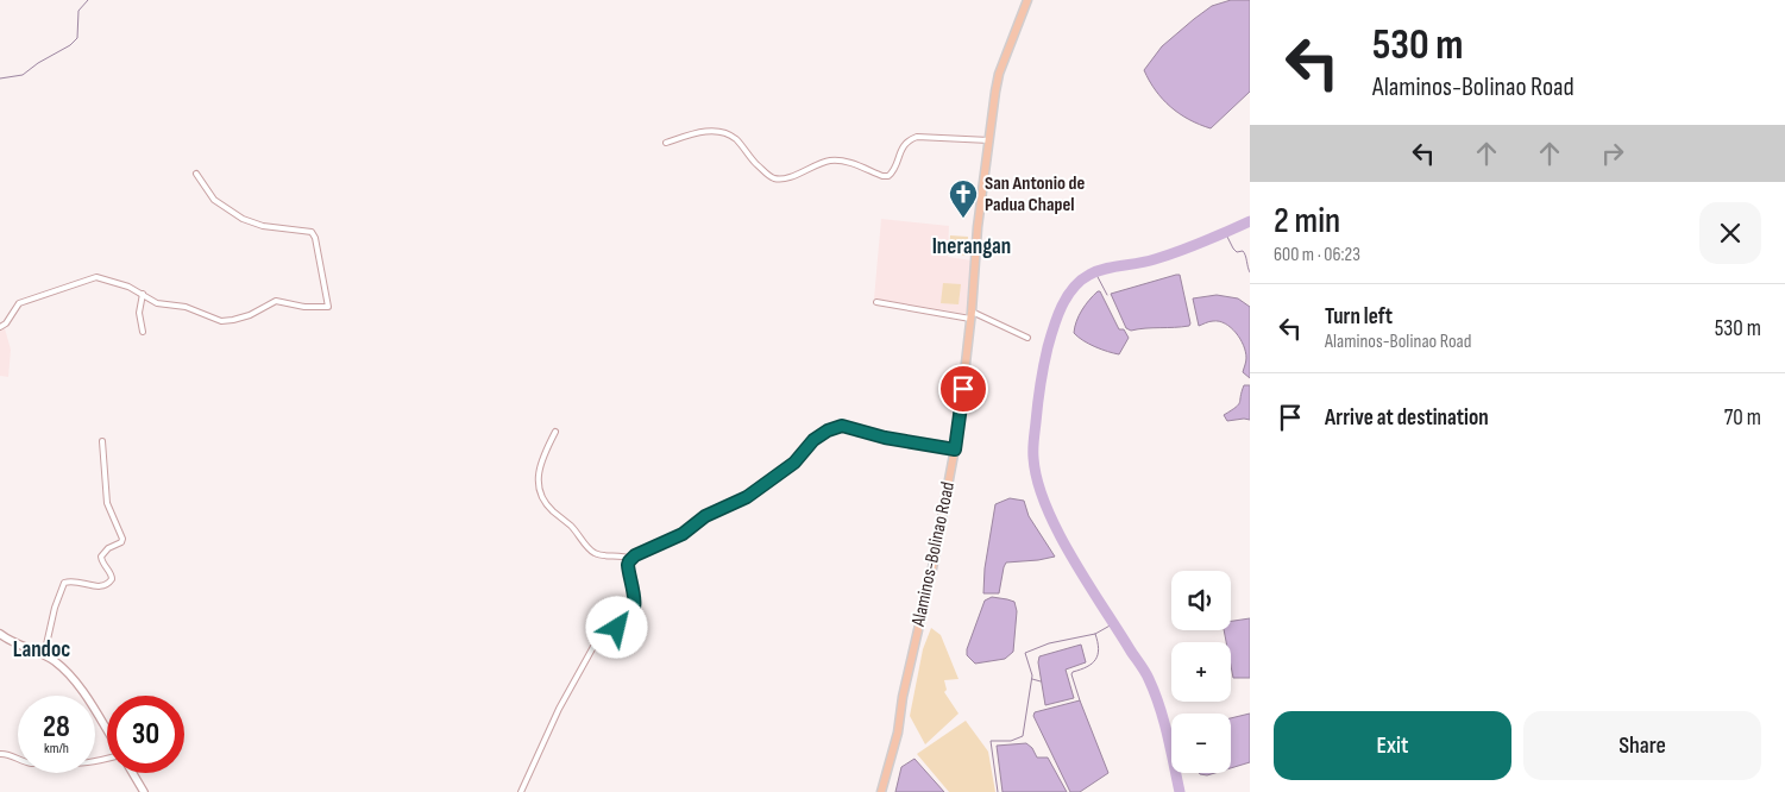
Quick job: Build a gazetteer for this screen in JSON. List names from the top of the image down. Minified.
{"streets":{"main road":["Alaminos-Bolinao Road"]},"districts":["Inerangan","Landoc"],"places":{"church":["San Antonio de Padua Chapel"]},"page":{"turn":["530 m","Alaminos-Bolinao Road"],"heading":["2 min","600 m · 06:23"],"list":[{"name":"Turn left","note":"Alaminos-Bolinao Road","value":"530 m"},{"name":"Arrive at destination","value":"70 m"}],"map_buttons":["+","−"],"speed":"28 km/h","limit":"30","buttons":["Exit","Share"]}}
